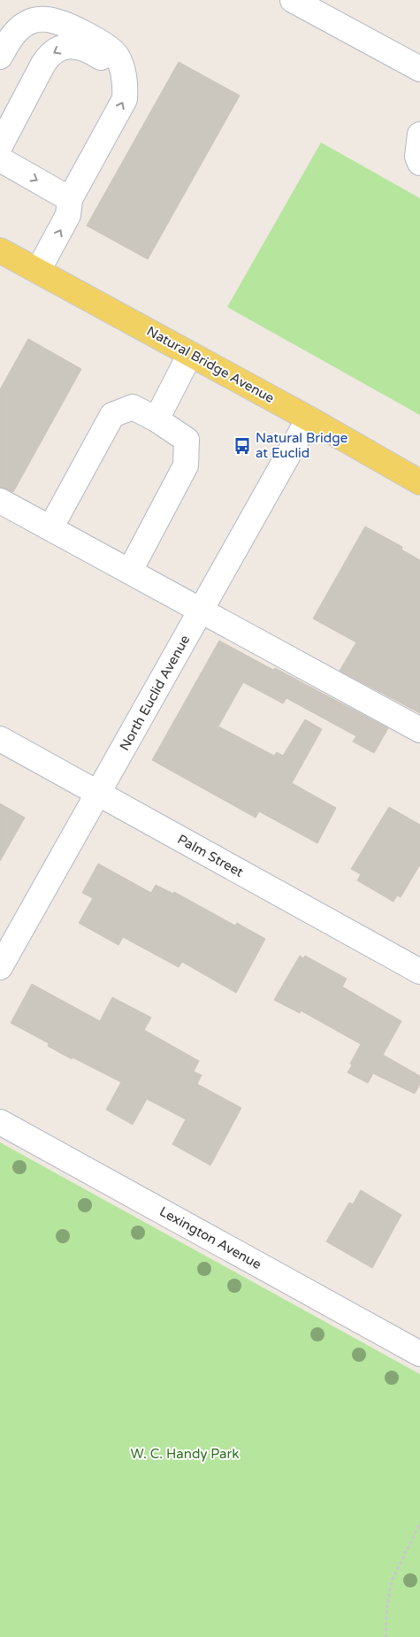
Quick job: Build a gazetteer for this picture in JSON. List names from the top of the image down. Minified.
{"streets":{"main road":["Natural Bridge Avenue"],"street":["North Euclid Avenue","Palm Street","Lexington Avenue"]},"crossings":[["Natural Bridge Avenue","North Euclid Avenue"],["North Euclid Avenue","Palm Street"]],"parks":["W. C. Handy Park"],"places":{"bus stop":["Natural Bridge at Euclid"]}}
